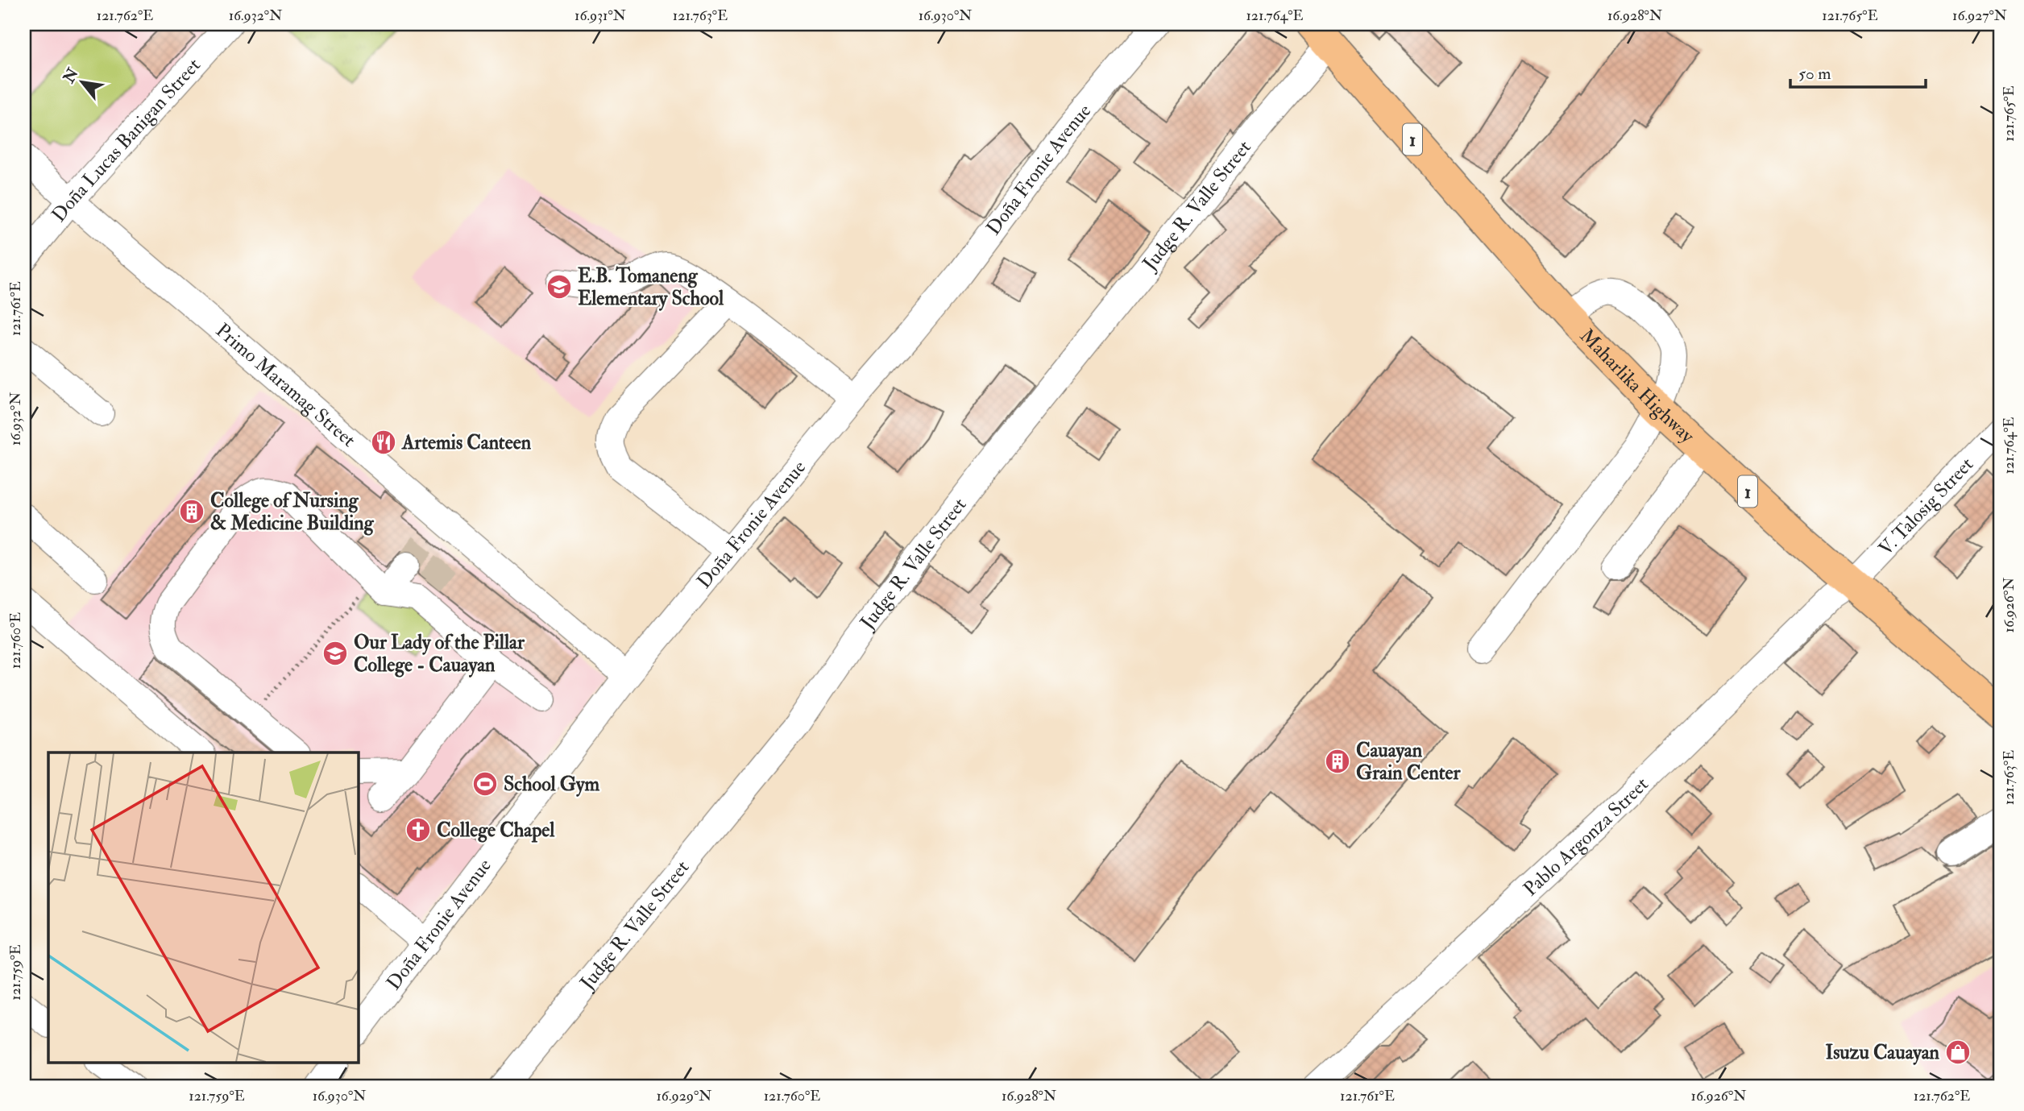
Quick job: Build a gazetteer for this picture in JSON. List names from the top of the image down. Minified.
{"streets":{"highway":["1","Maharlika Highway"],"street":["Doña Lucas Banigan Street","Doña Fronie Avenue","Judge R. Valle Street","Primo Maramag Street","V. Talosig Street","Pablo Argonza Street"]},"crossings":[["Doña Lucas Banigan Street","Primo Maramag Street"],["Doña Fronie Avenue","Primo Maramag Street"],["Judge R. Valle Street","Maharlika Highway"],["Maharlika Highway","V. Talosig Street"],["Maharlika Highway","Pablo Argonza Street"],["V. Talosig Street","Pablo Argonza Street"]],"places":{"school or university":["E.B. Tomaneng Elementary School","Our Lady of the Pillar College - Cauayan"],"restaurant":["Artemis Canteen"],"building":["College of Nursing & Medicine Building","Cauayan Grain Center"],"sports":["School Gym"],"church":["College Chapel"],"shop":["Isuzu Cauayan"]},"scale_bar":"50 m","north":"top left","coordinates":["121.762°E","16.932°N","16.931°N","121.763°E","16.930°N","121.764°E","16.928°N","121.765°E","16.927°N","121.761°E","16.926°N","121.760°E","121.759°E","16.929°N"]}
